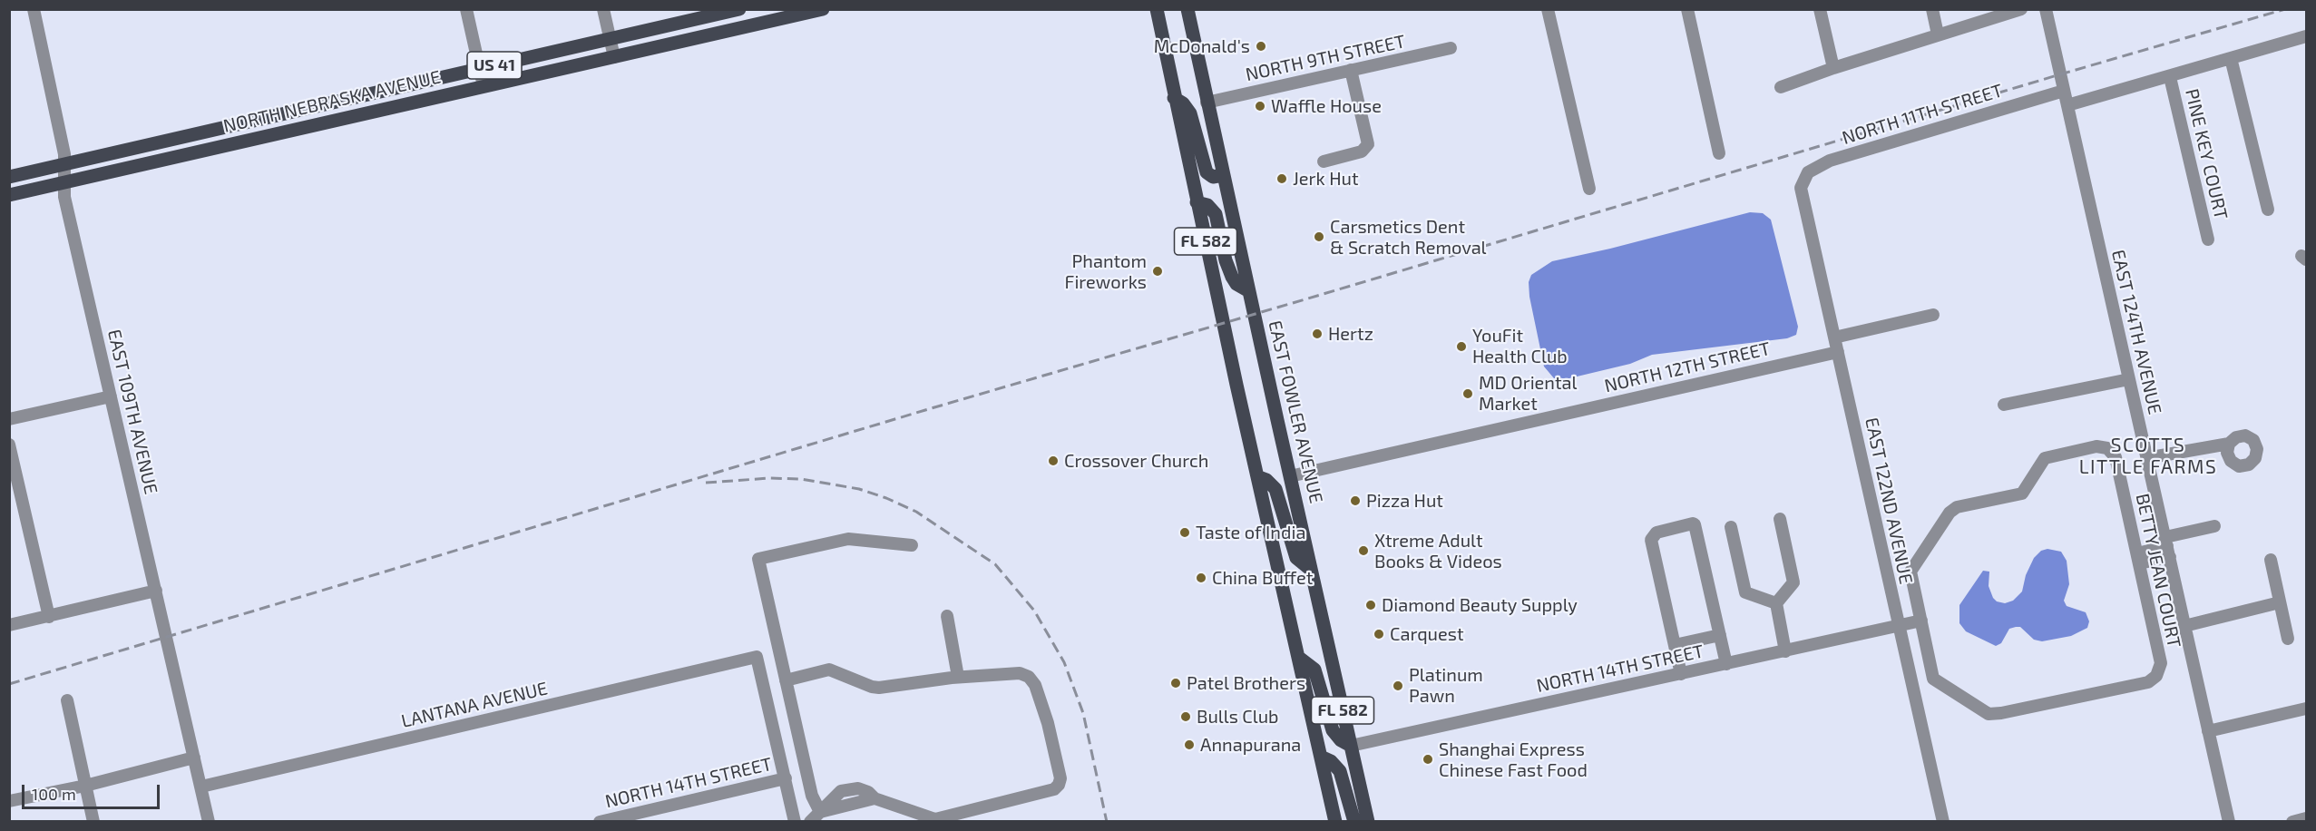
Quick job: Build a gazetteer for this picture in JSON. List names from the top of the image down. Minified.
{"streets":{"main road":["US 41","NORTH NEBRASKA AVENUE","FL 582","EAST FOWLER AVENUE"],"street":["NORTH 9TH STREET","NORTH 11TH STREET","PINE KEY COURT","EAST 124TH AVENUE","NORTH 12TH STREET","EAST 109TH AVENUE","EAST 122ND AVENUE","BETTY JEAN COURT","NORTH 14TH STREET","LANTANA AVENUE"]},"crossings":[["NORTH 9TH STREET","EAST FOWLER AVENUE"],["NORTH NEBRASKA AVENUE","EAST 109TH AVENUE"],["NORTH 11TH STREET","EAST 124TH AVENUE"],["NORTH 11TH STREET","EAST 122ND AVENUE"],["NORTH 12TH STREET","EAST FOWLER AVENUE"],["NORTH 12TH STREET","EAST 122ND AVENUE"],["EAST 109TH AVENUE","LANTANA AVENUE"],["EAST FOWLER AVENUE","NORTH 14TH STREET"],["EAST 122ND AVENUE","NORTH 14TH STREET"],["NORTH 14TH STREET","LANTANA AVENUE"]],"districts":["SCOTTS LITTLE FARMS"],"places":["McDonald's","Waffle House","Jerk Hut","Carsmetics Dent & Scratch Removal","Phantom Fireworks","Hertz","YouFit Health Club","MD Oriental Market","Crossover Church","Pizza Hut","Taste of India","Xtreme Adult Books & Videos","China Buffet","Diamond Beauty Supply","Carquest","Patel Brothers","Platinum Pawn","Bulls Club","Annapurana","Shanghai Express Chinese Fast Food"],"scale_bar":"100 m"}
